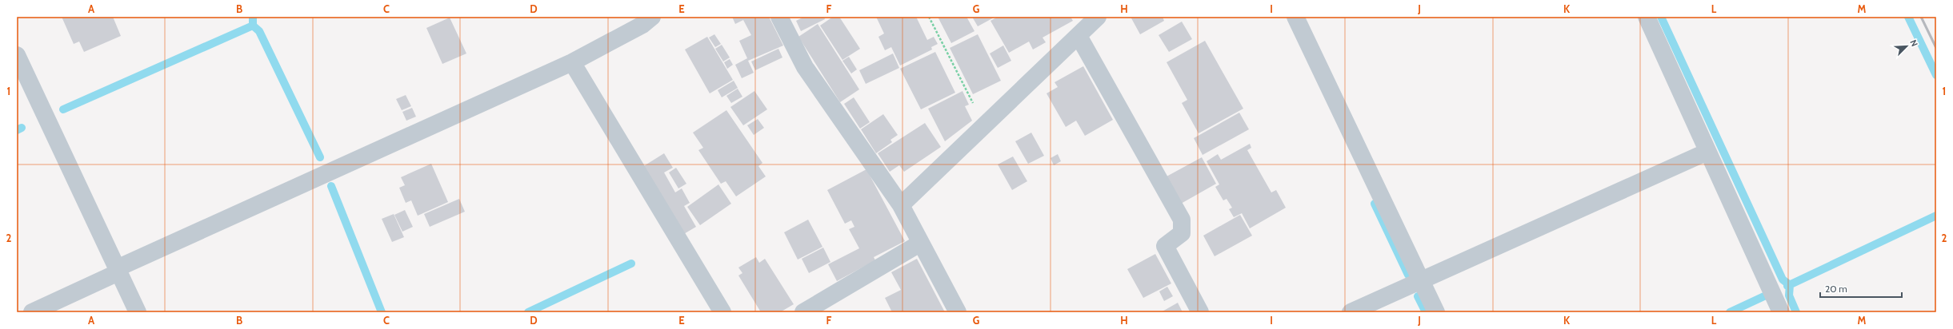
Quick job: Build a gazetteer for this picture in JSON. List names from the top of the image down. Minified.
{"scale_bar":"20 m","north":"top right","grid":{"columns":["A","B","C","D","E","F","G","H","I","J","K","L","M"],"rows":["1","2"]}}
